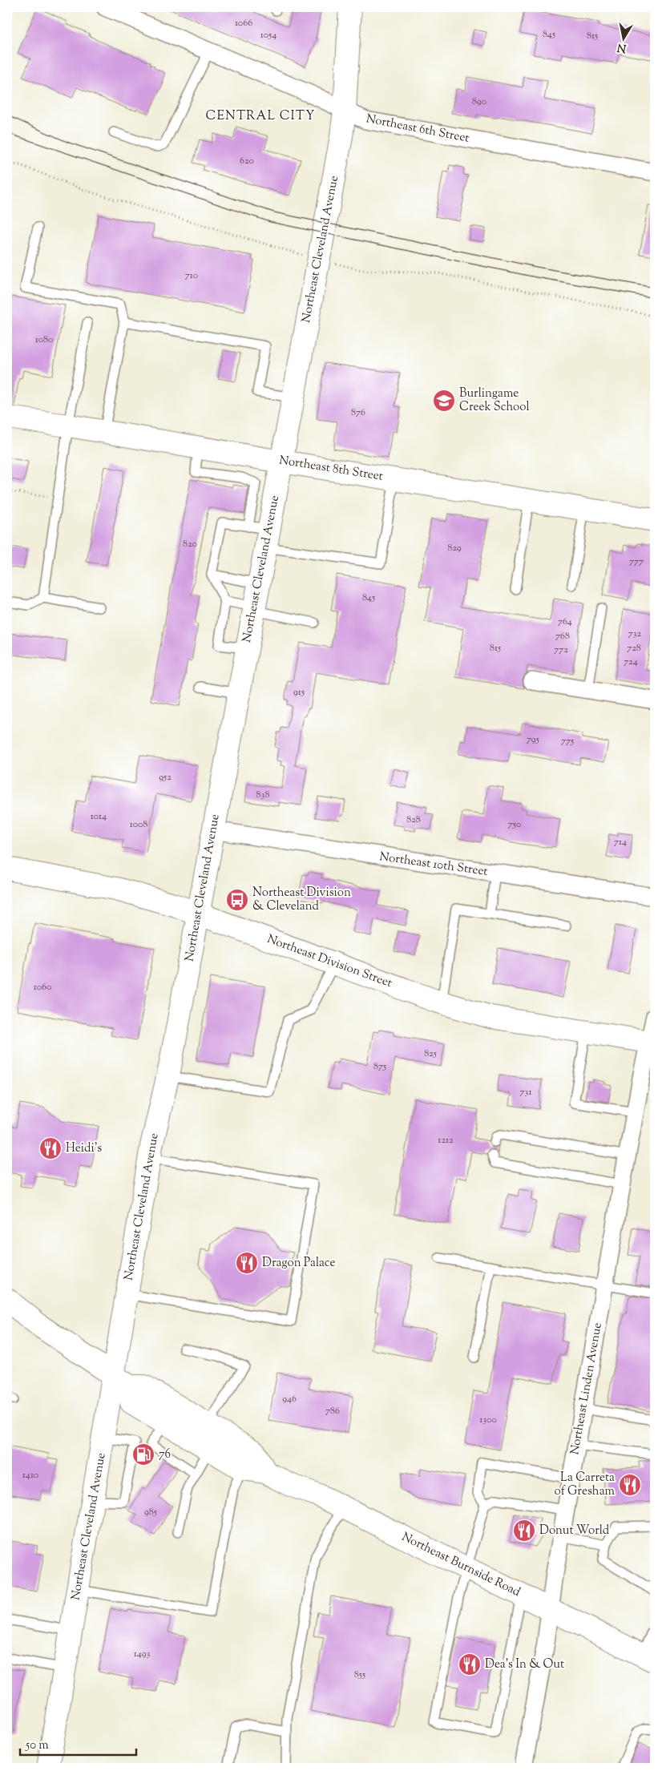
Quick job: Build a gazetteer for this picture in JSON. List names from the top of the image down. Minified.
{"streets":{"main road":["Northeast Cleveland Avenue","Northeast 8th Street","Northeast Division Street","Northeast Burnside Road"],"street":["Northeast 6th Street","Northeast 10th Street","Northeast Linden Avenue"]},"crossings":[["Northeast 6th Street","Northeast Cleveland Avenue"],["Northeast Cleveland Avenue","Northeast 8th Street"],["Northeast Cleveland Avenue","Northeast 10th Street"],["Northeast Cleveland Avenue","Northeast Division Street"],["Northeast Cleveland Avenue","Northeast Burnside Road"],["Northeast Division Street","Northeast Linden Avenue"],["Northeast Linden Avenue","Northeast Burnside Road"]],"districts":["CENTRAL CITY"],"places":{"school or university":["Burlingame Creek School"],"bus stop":["Northeast Division & Cleveland"],"restaurant":["Heidi's","Dragon Palace","La Carreta of Gresham","Donut World","Dea's In & Out"],"fuel station":["76"]},"house_numbers":["1066","845","1054","815","890","620","710","1080","876","820","829","777","845","764","732","768","815","728","772","724","915","795","775","952","838","1014","828","1008","750","714","1060","825","875","731","1212","946","786","1300","1410","985","1493","855"],"scale_bar":"50 m","north":"bottom"}
